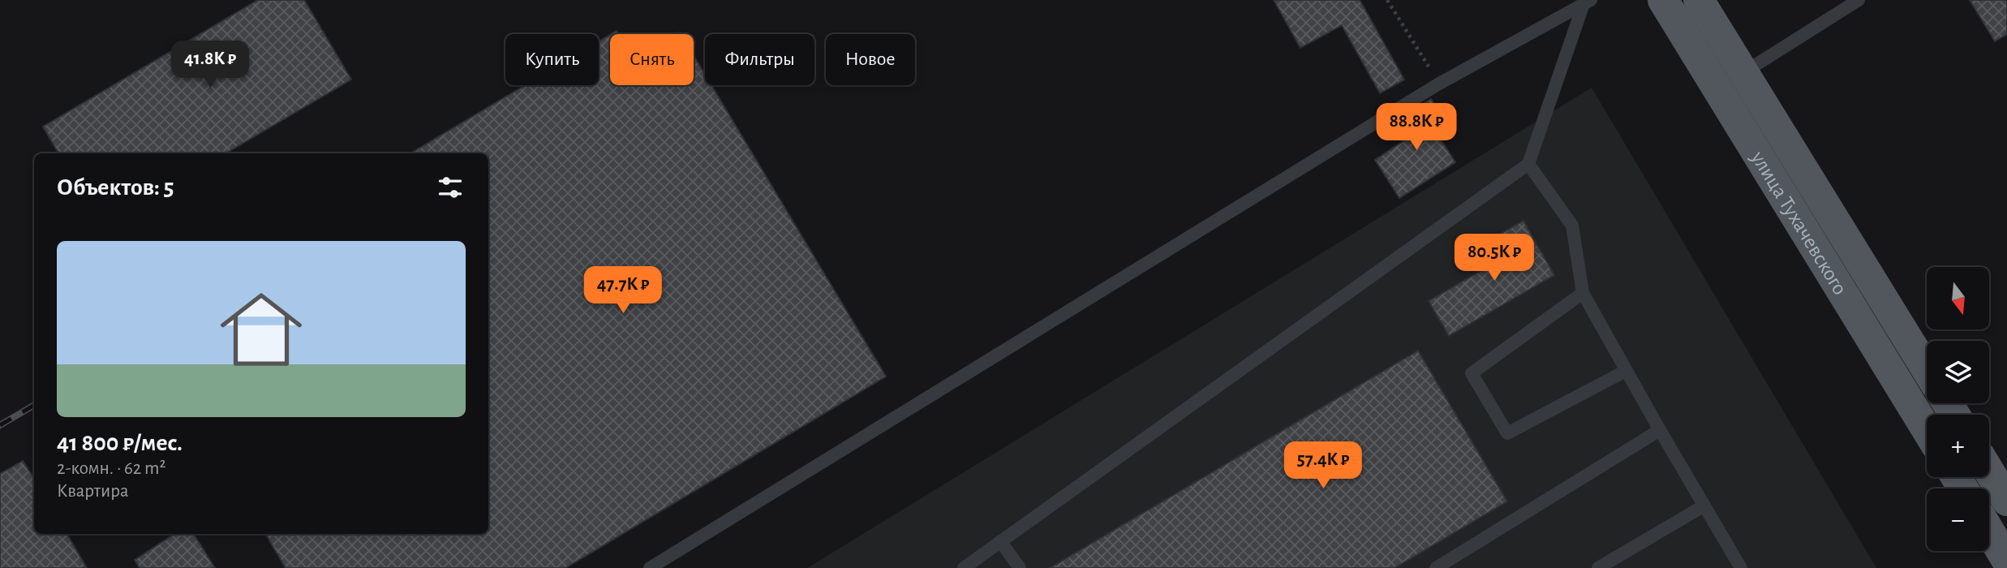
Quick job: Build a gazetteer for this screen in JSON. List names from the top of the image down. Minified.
{"streets":{"main road":["улица Тухачевского"]},"north":"bottom","page":{"chip":["Купить","Снять","Фильтры","Новое"],"price":["41.8K ₽","88.8K ₽","80.5K ₽","47.7K ₽","57.4K ₽"],"heading":"Объектов: 5","list":[{"name":"41 800 ₽/мес.","note":"2-комн. · 62 m² · Квартира"}],"map_buttons":["+","−"]}}
